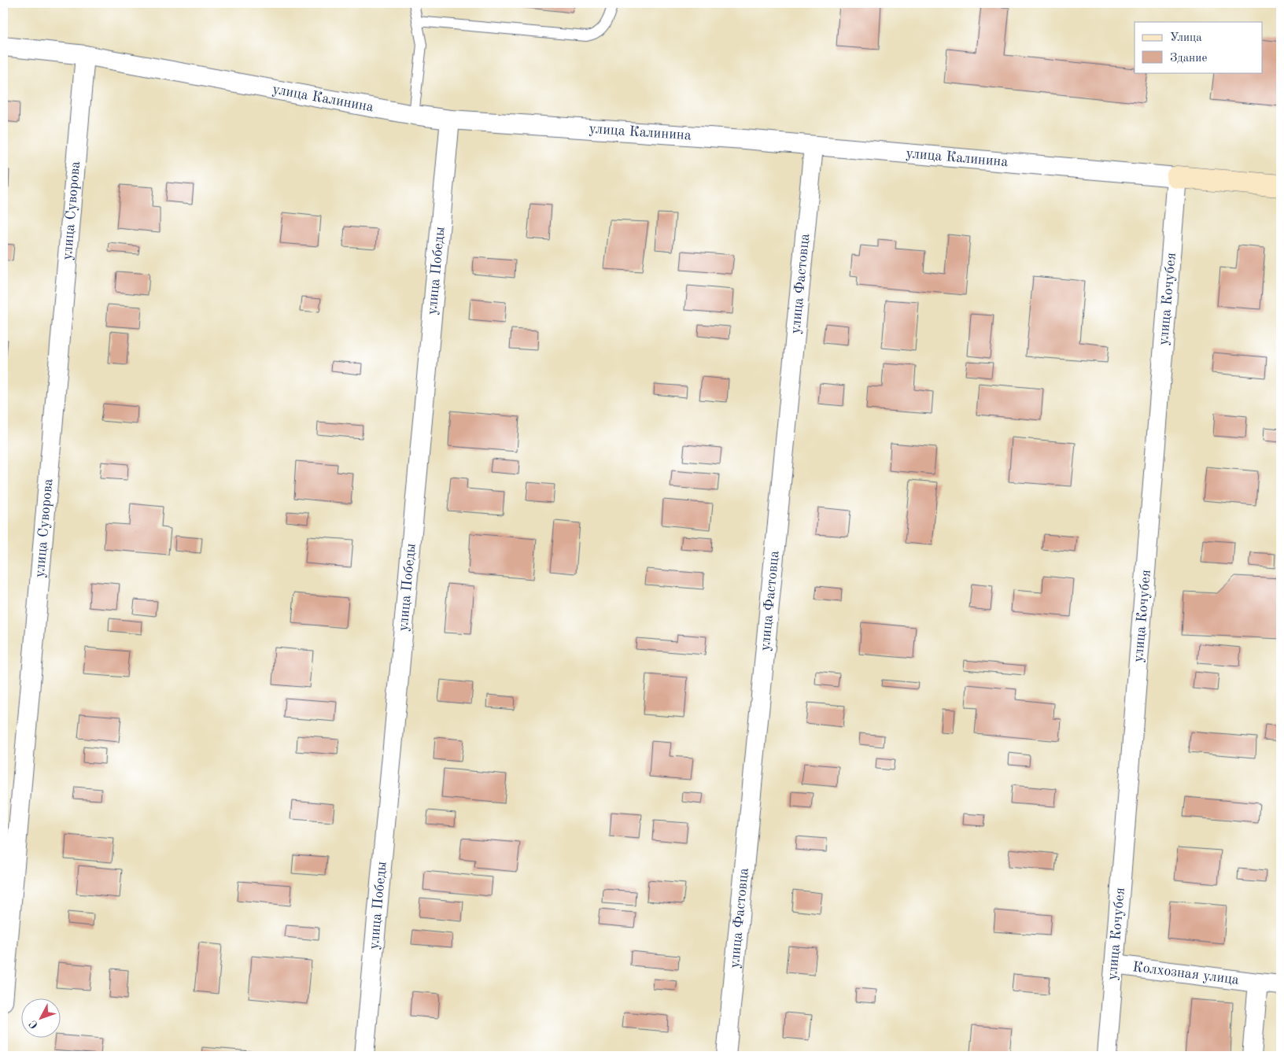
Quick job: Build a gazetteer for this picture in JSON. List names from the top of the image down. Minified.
{"streets":{"street":["улица Калинина","улица Суворова","улица Победы","улица Фастовца","улица Кочубея","Колхозная улица"]},"crossings":[["улица Калинина","улица Суворова"],["улица Калинина","улица Победы"],["улица Калинина","улица Фастовца"],["улица Калинина","улица Кочубея"],["улица Кочубея","Колхозная улица"]],"legend":["Улица","Здание"],"north":"bottom left"}
